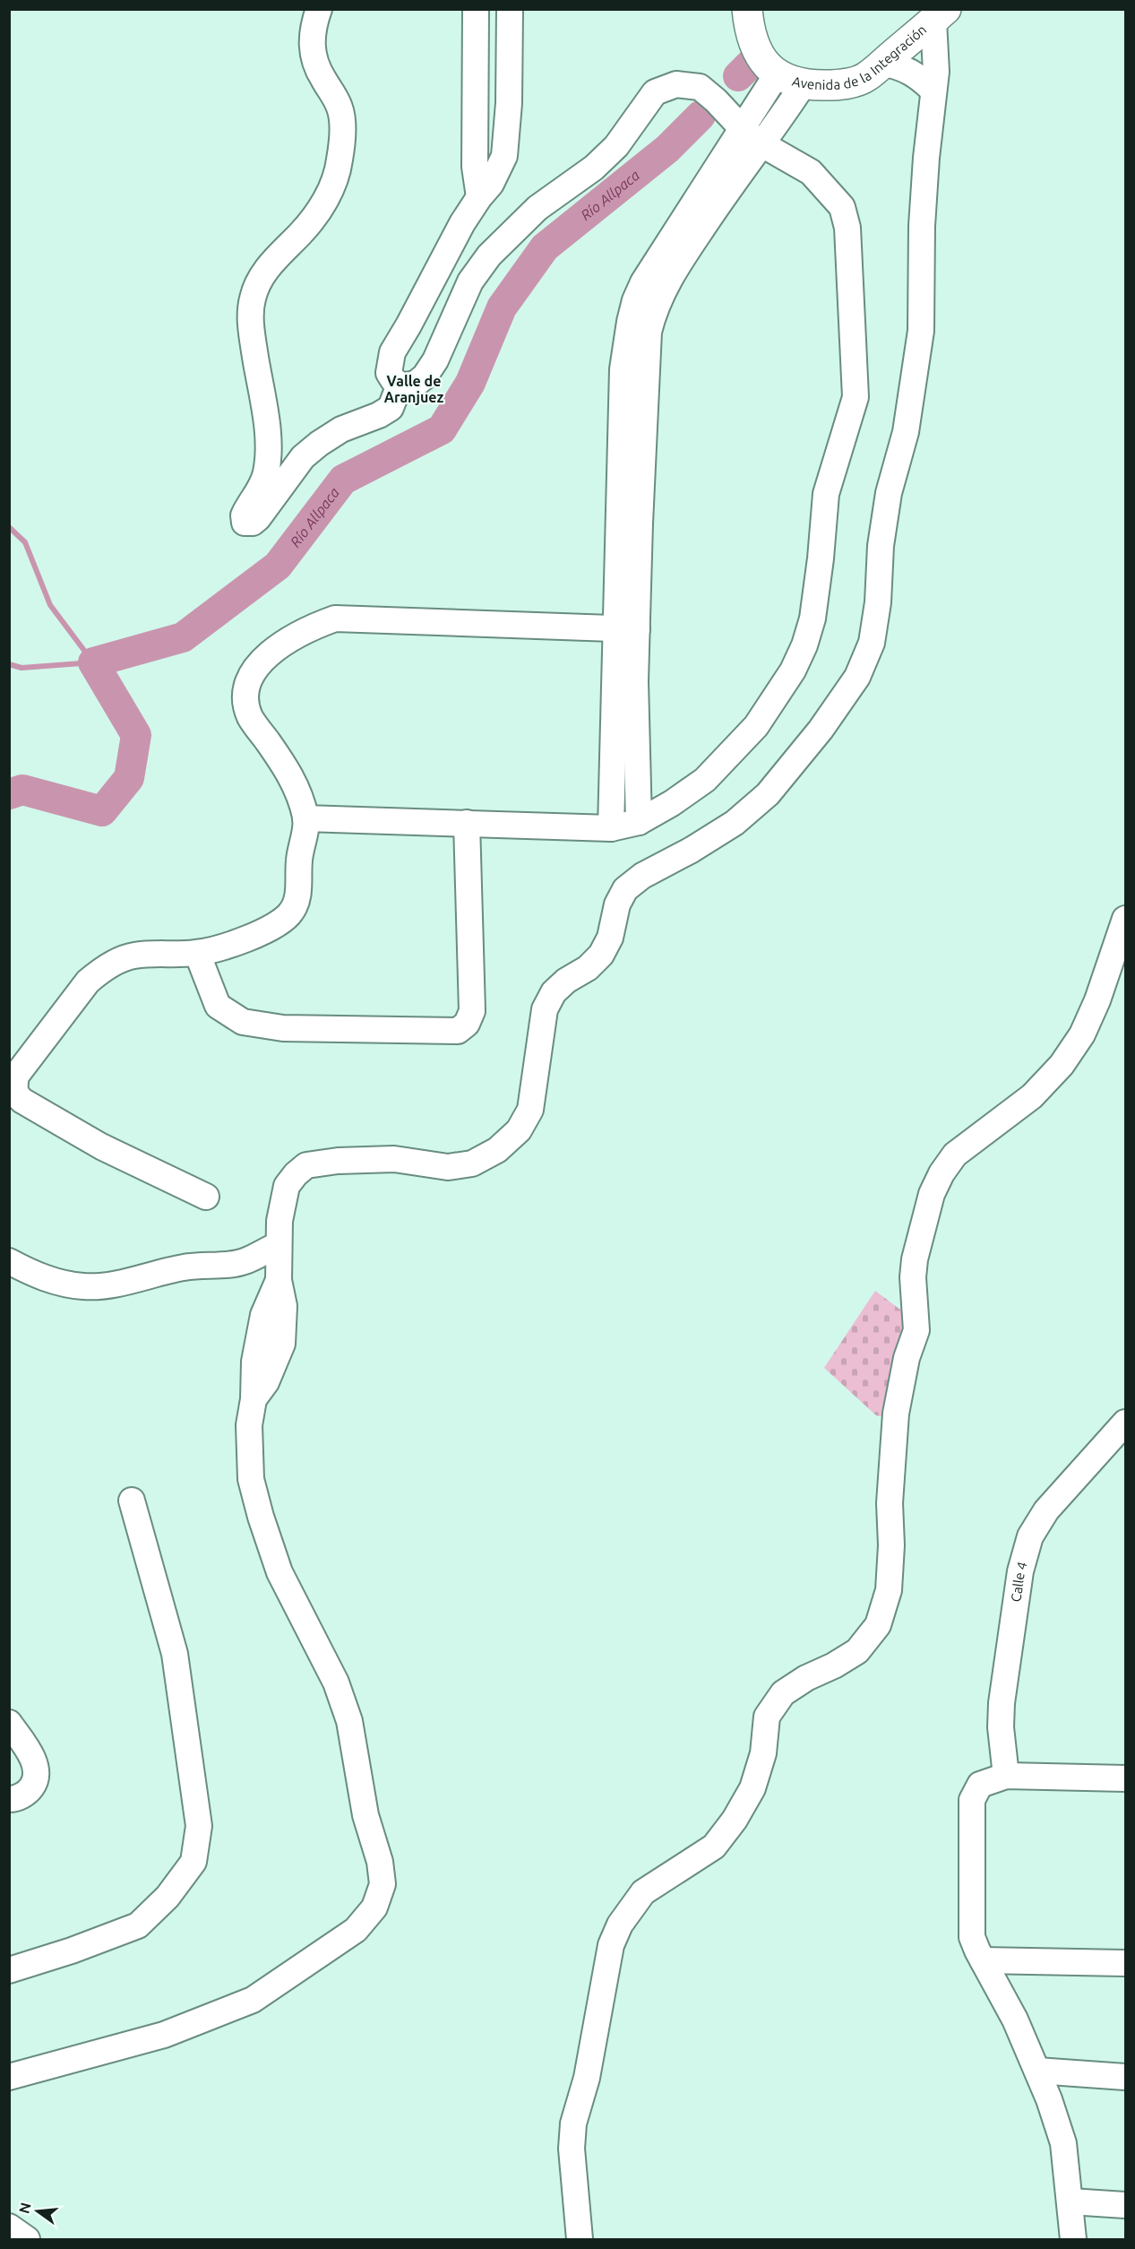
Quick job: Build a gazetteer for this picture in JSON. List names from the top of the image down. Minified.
{"streets":{"main road":["Avenida de la Integración"],"street":["Calle 4"]},"districts":["Valle de Aranjuez"],"water":["Río Allpaca"],"north":"left"}
